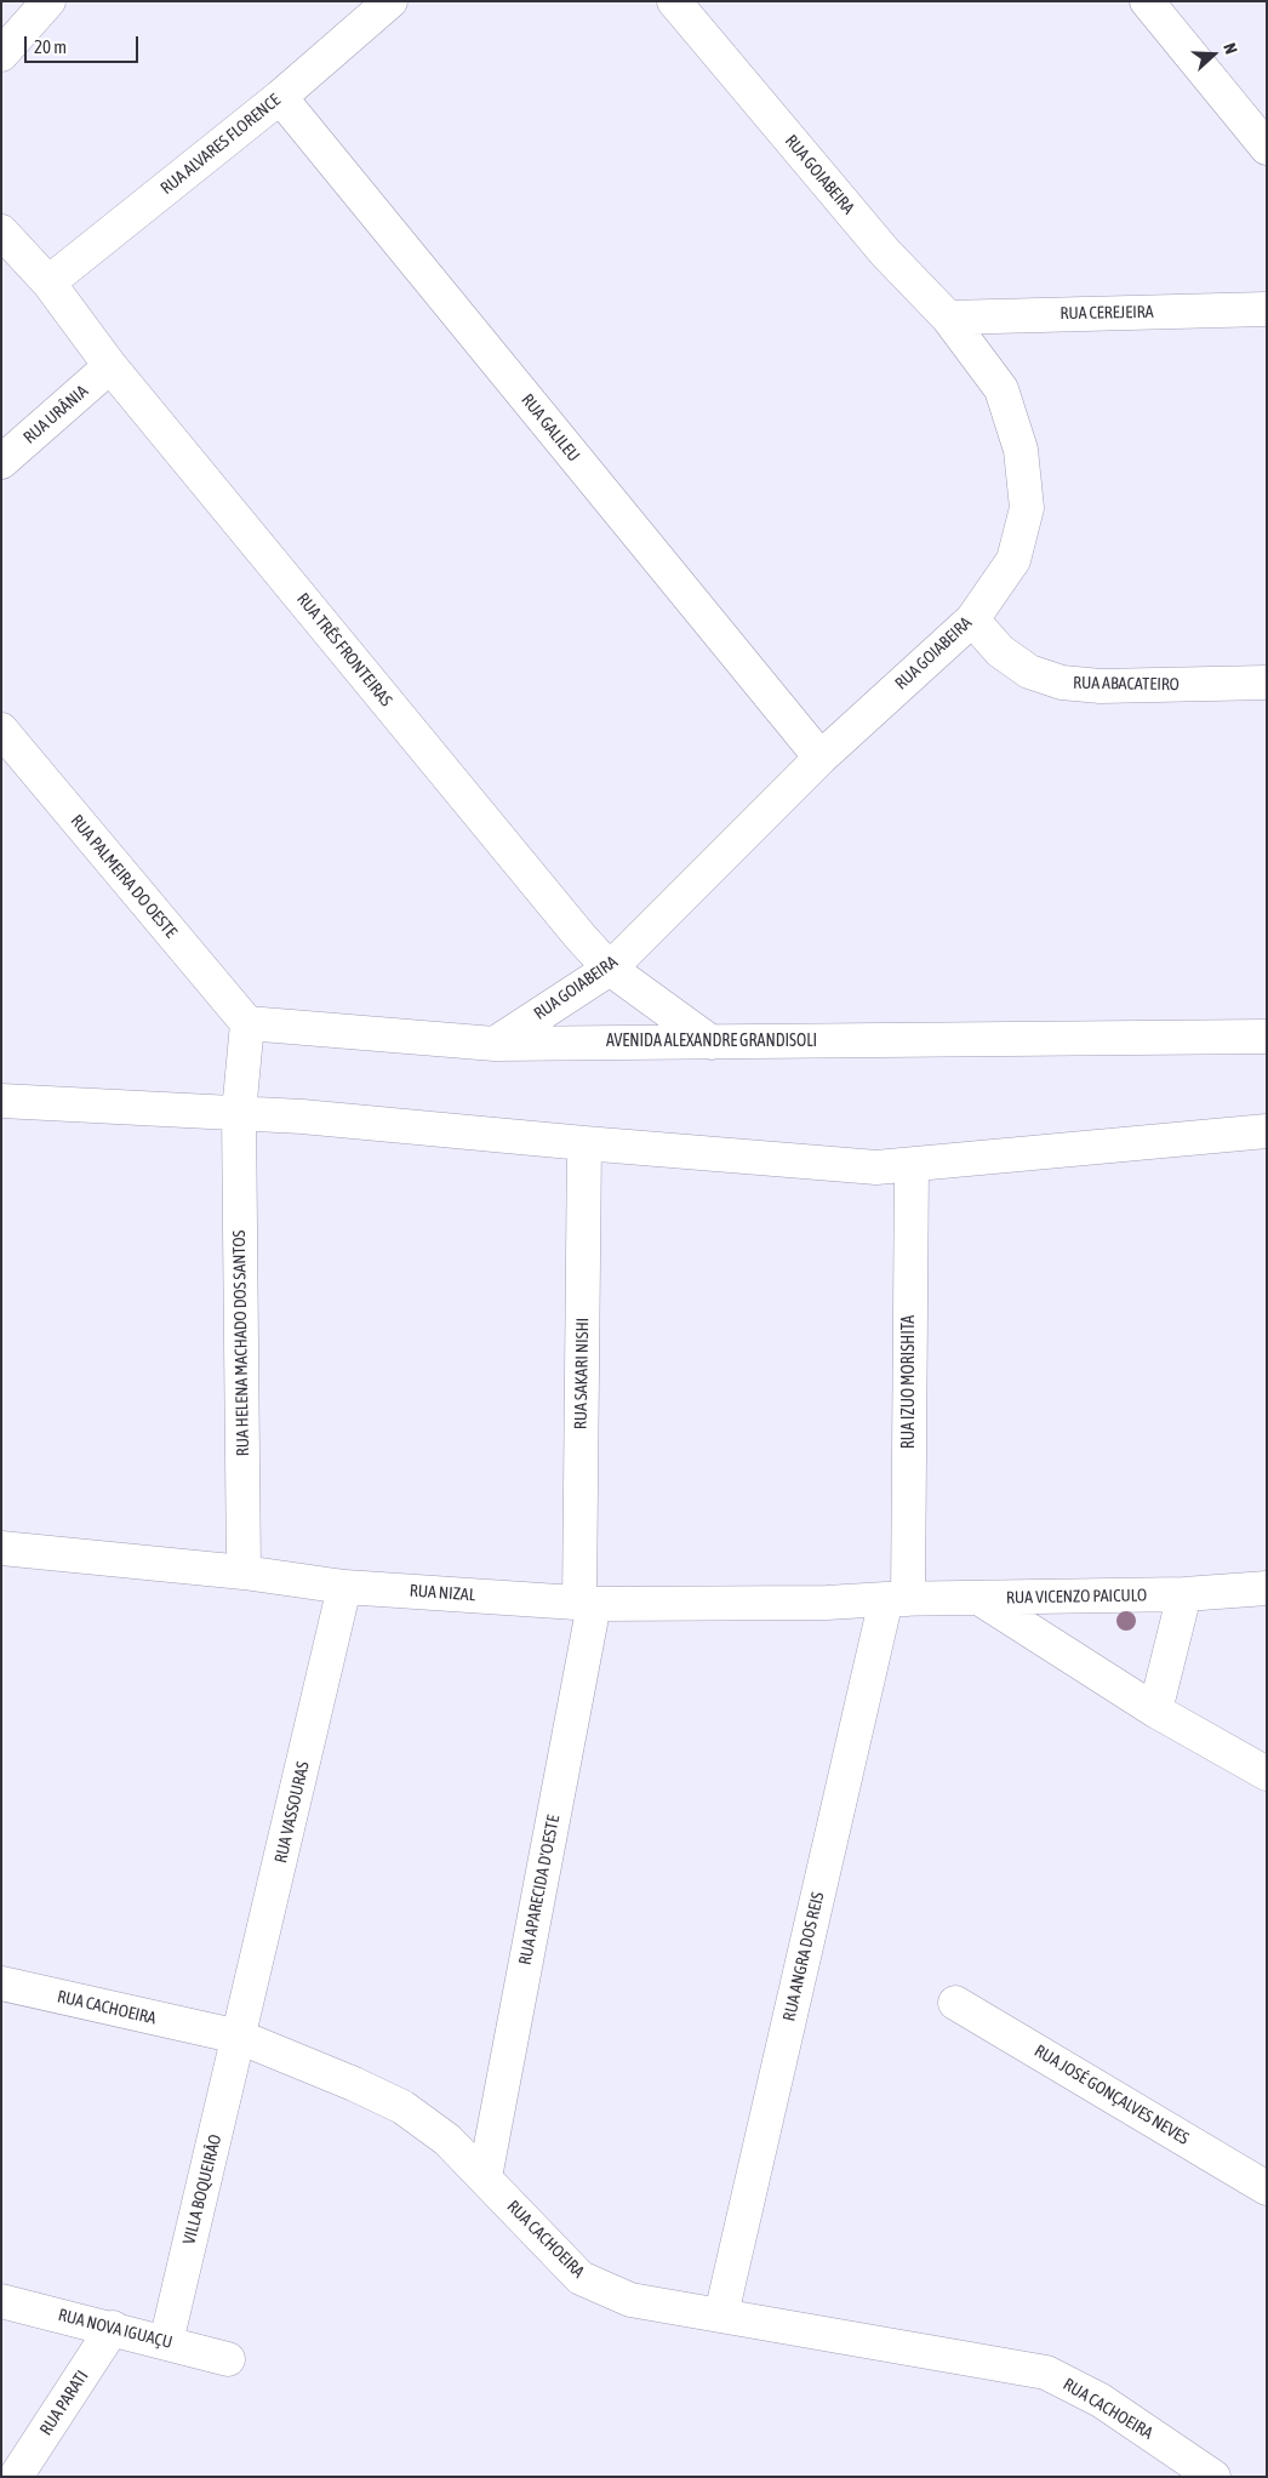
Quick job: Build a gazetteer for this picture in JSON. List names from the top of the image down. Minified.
{"streets":{"street":["RUA ALVARES FLORENCE","RUA GOIABEIRA","RUA CEREJEIRA","RUA URÂNIA","RUA GALILEU","RUA TRÊS FRONTEIRAS","RUA ABACATEIRO","RUA PALMEIRA DO OESTE","AVENIDA ALEXANDRE GRANDISOLI","RUA HELENA MACHADO DOS SANTOS","RUA SAKARI NISHI","RUA IZUO MORISHITA","RUA NIZAL","RUA VICENZO PAICULO","RUA VASSOURAS","RUA APARECIDA D'OESTE","RUA ANGRA DOS REIS","RUA CACHOEIRA","RUA JOSÉ GONÇALVES NEVES","VILLA BOQUEIRÂO","RUA NOVA IGUAÇU","RUA PARATI"]},"crossings":[["RUA ALVARES FLORENCE","RUA GALILEU"],["RUA ALVARES FLORENCE","RUA TRÊS FRONTEIRAS"],["RUA GOIABEIRA","RUA CEREJEIRA"],["RUA GOIABEIRA","RUA GALILEU"],["RUA GOIABEIRA","RUA TRÊS FRONTEIRAS"],["RUA GOIABEIRA","RUA ABACATEIRO"],["RUA GOIABEIRA","AVENIDA ALEXANDRE GRANDISOLI"],["RUA URÂNIA","RUA TRÊS FRONTEIRAS"],["RUA TRÊS FRONTEIRAS","AVENIDA ALEXANDRE GRANDISOLI"],["RUA PALMEIRA DO OESTE","AVENIDA ALEXANDRE GRANDISOLI"],["RUA HELENA MACHADO DOS SANTOS","RUA NIZAL"],["RUA SAKARI NISHI","RUA NIZAL"],["RUA SAKARI NISHI","RUA APARECIDA D'OESTE"],["RUA IZUO MORISHITA","RUA NIZAL"],["RUA IZUO MORISHITA","RUA VICENZO PAICULO"],["RUA IZUO MORISHITA","RUA ANGRA DOS REIS"],["RUA NIZAL","RUA VICENZO PAICULO"],["RUA NIZAL","RUA VASSOURAS"],["RUA NIZAL","RUA APARECIDA D'OESTE"],["RUA NIZAL","RUA ANGRA DOS REIS"],["RUA VICENZO PAICULO","RUA ANGRA DOS REIS"],["RUA VASSOURAS","RUA CACHOEIRA"],["RUA VASSOURAS","VILLA BOQUEIRÂO"],["RUA APARECIDA D'OESTE","RUA CACHOEIRA"],["RUA ANGRA DOS REIS","RUA CACHOEIRA"],["RUA CACHOEIRA","VILLA BOQUEIRÂO"],["VILLA BOQUEIRÂO","RUA NOVA IGUAÇU"],["RUA NOVA IGUAÇU","RUA PARATI"]],"scale_bar":"20 m","north":"right"}
